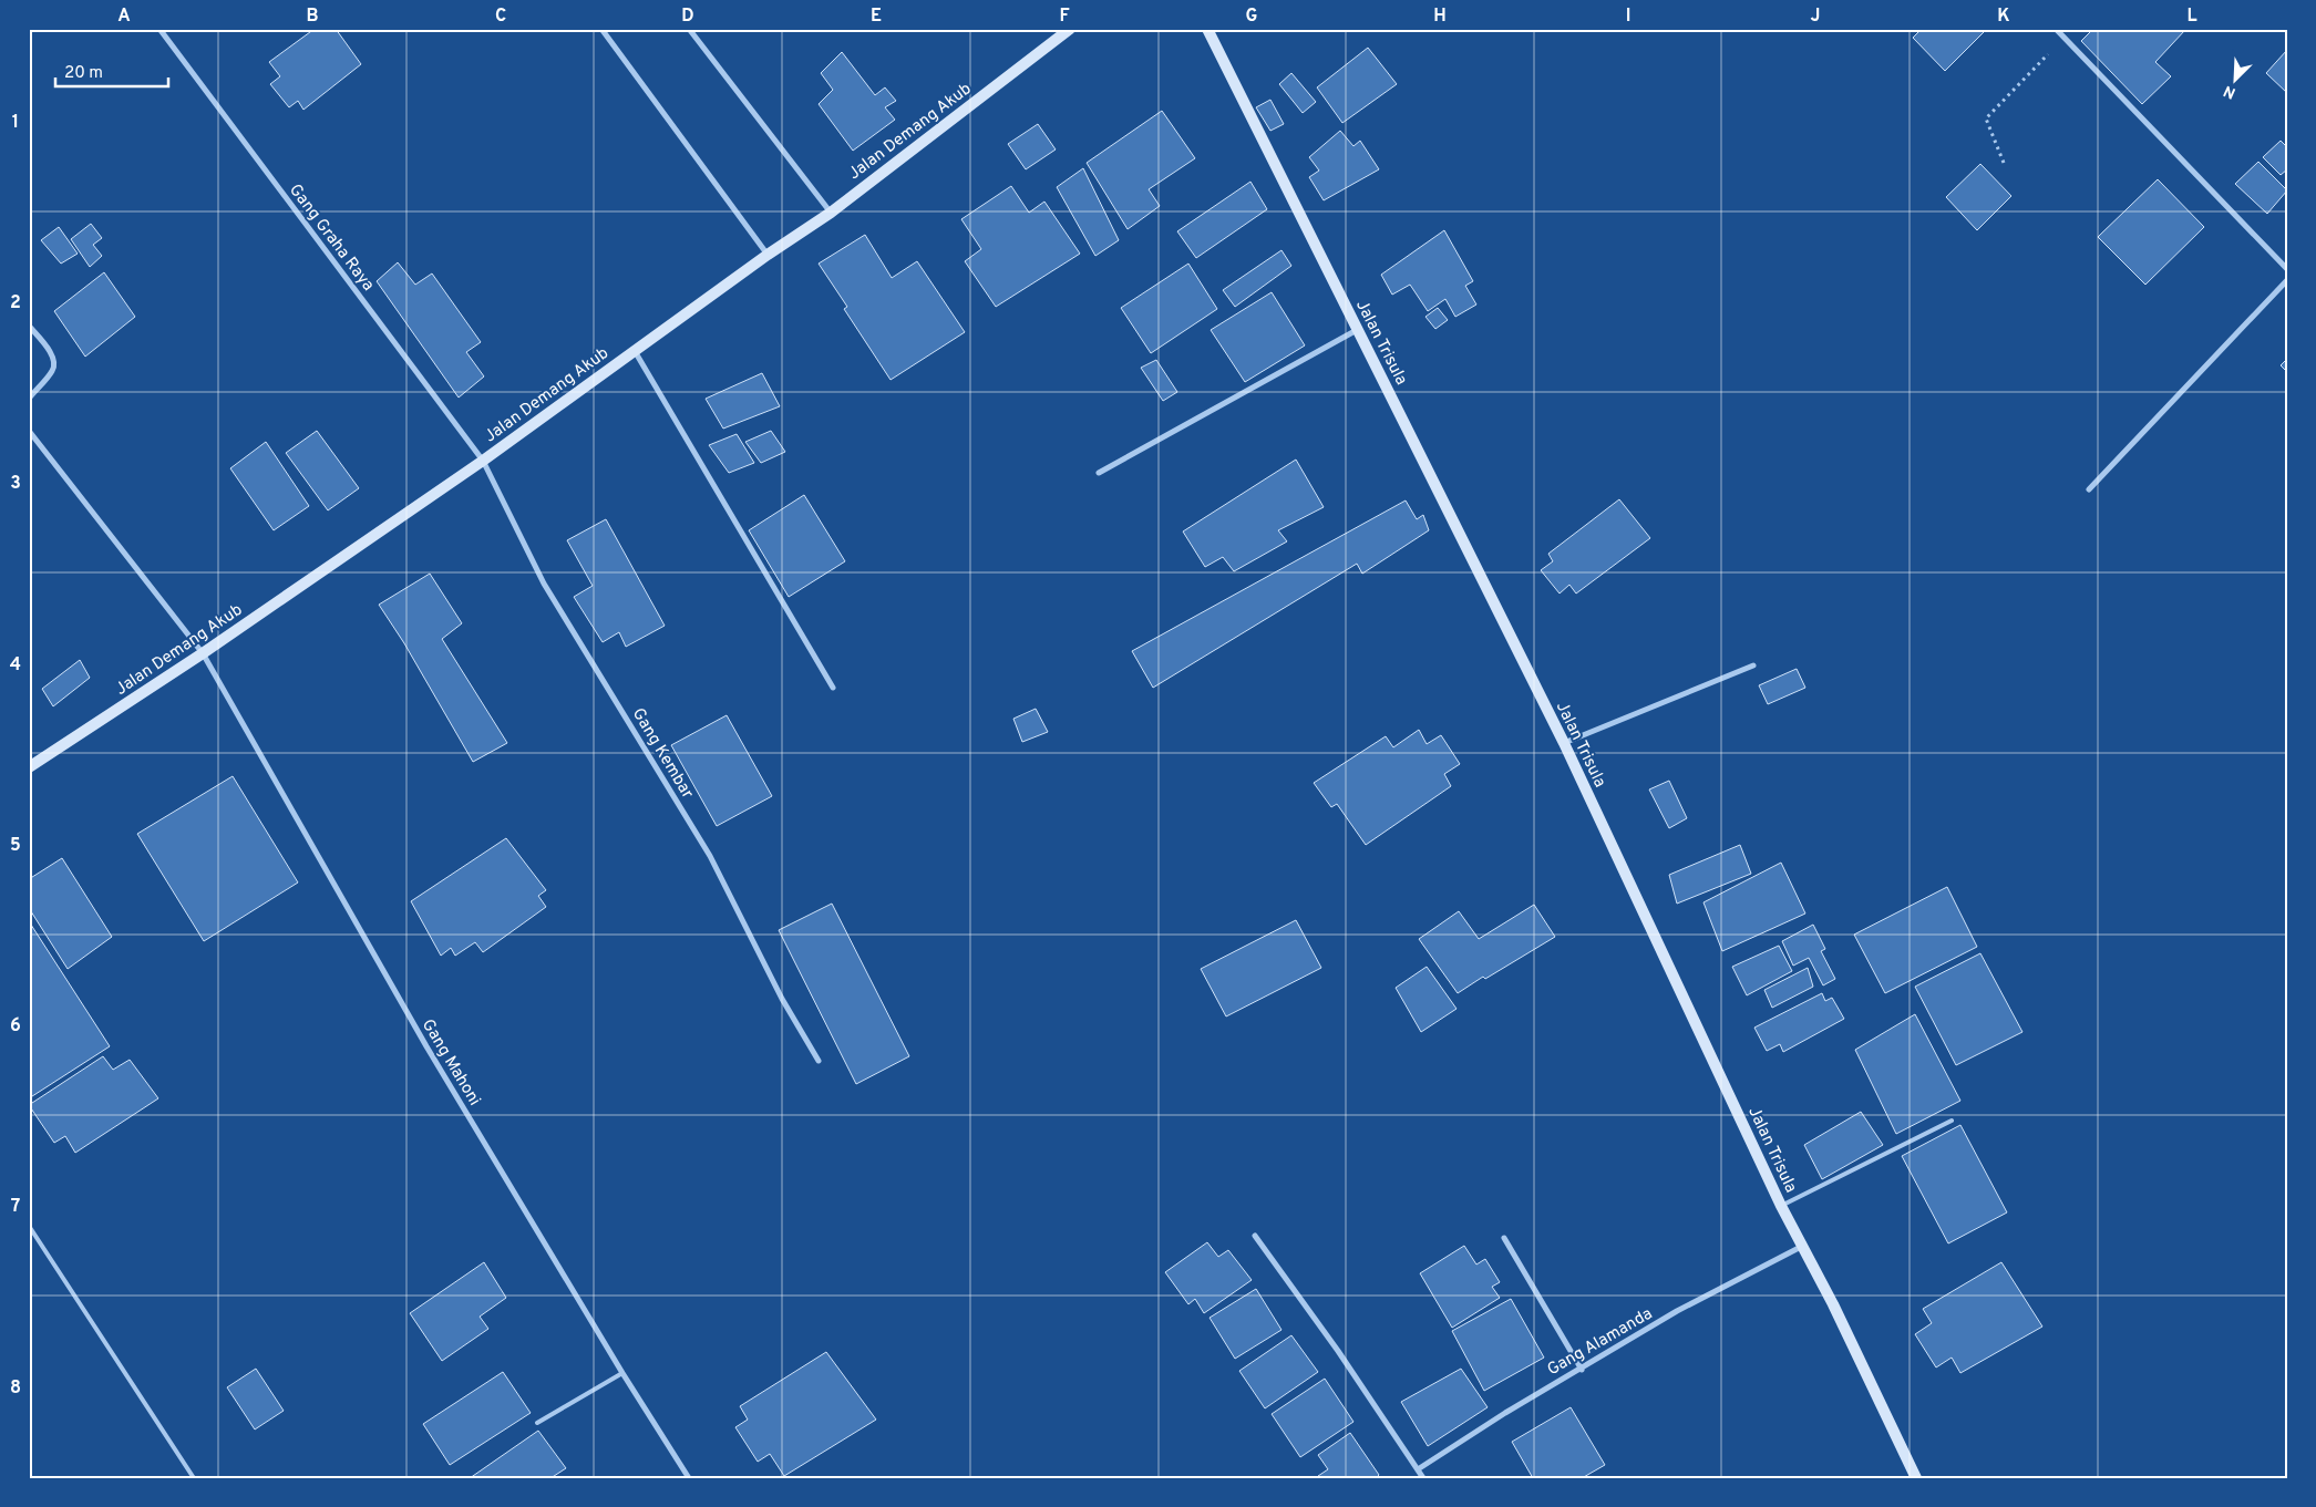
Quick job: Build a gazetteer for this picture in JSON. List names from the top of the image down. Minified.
{"streets":{"street":["Jalan Demang Akub","Gang Graha Raya","Jalan Trisula","Gang Kembar","Gang Mahoni","Gang Alamanda"]},"crossings":[["Jalan Demang Akub","Gang Graha Raya"],["Jalan Demang Akub","Gang Kembar"],["Jalan Demang Akub","Gang Mahoni"],["Gang Graha Raya","Gang Kembar"],["Jalan Trisula","Gang Alamanda"]],"scale_bar":"20 m","north":"bottom left","grid":{"columns":["A","B","C","D","E","F","G","H","I","J","K","L"],"rows":["1","2","3","4","5","6","7","8"]}}
